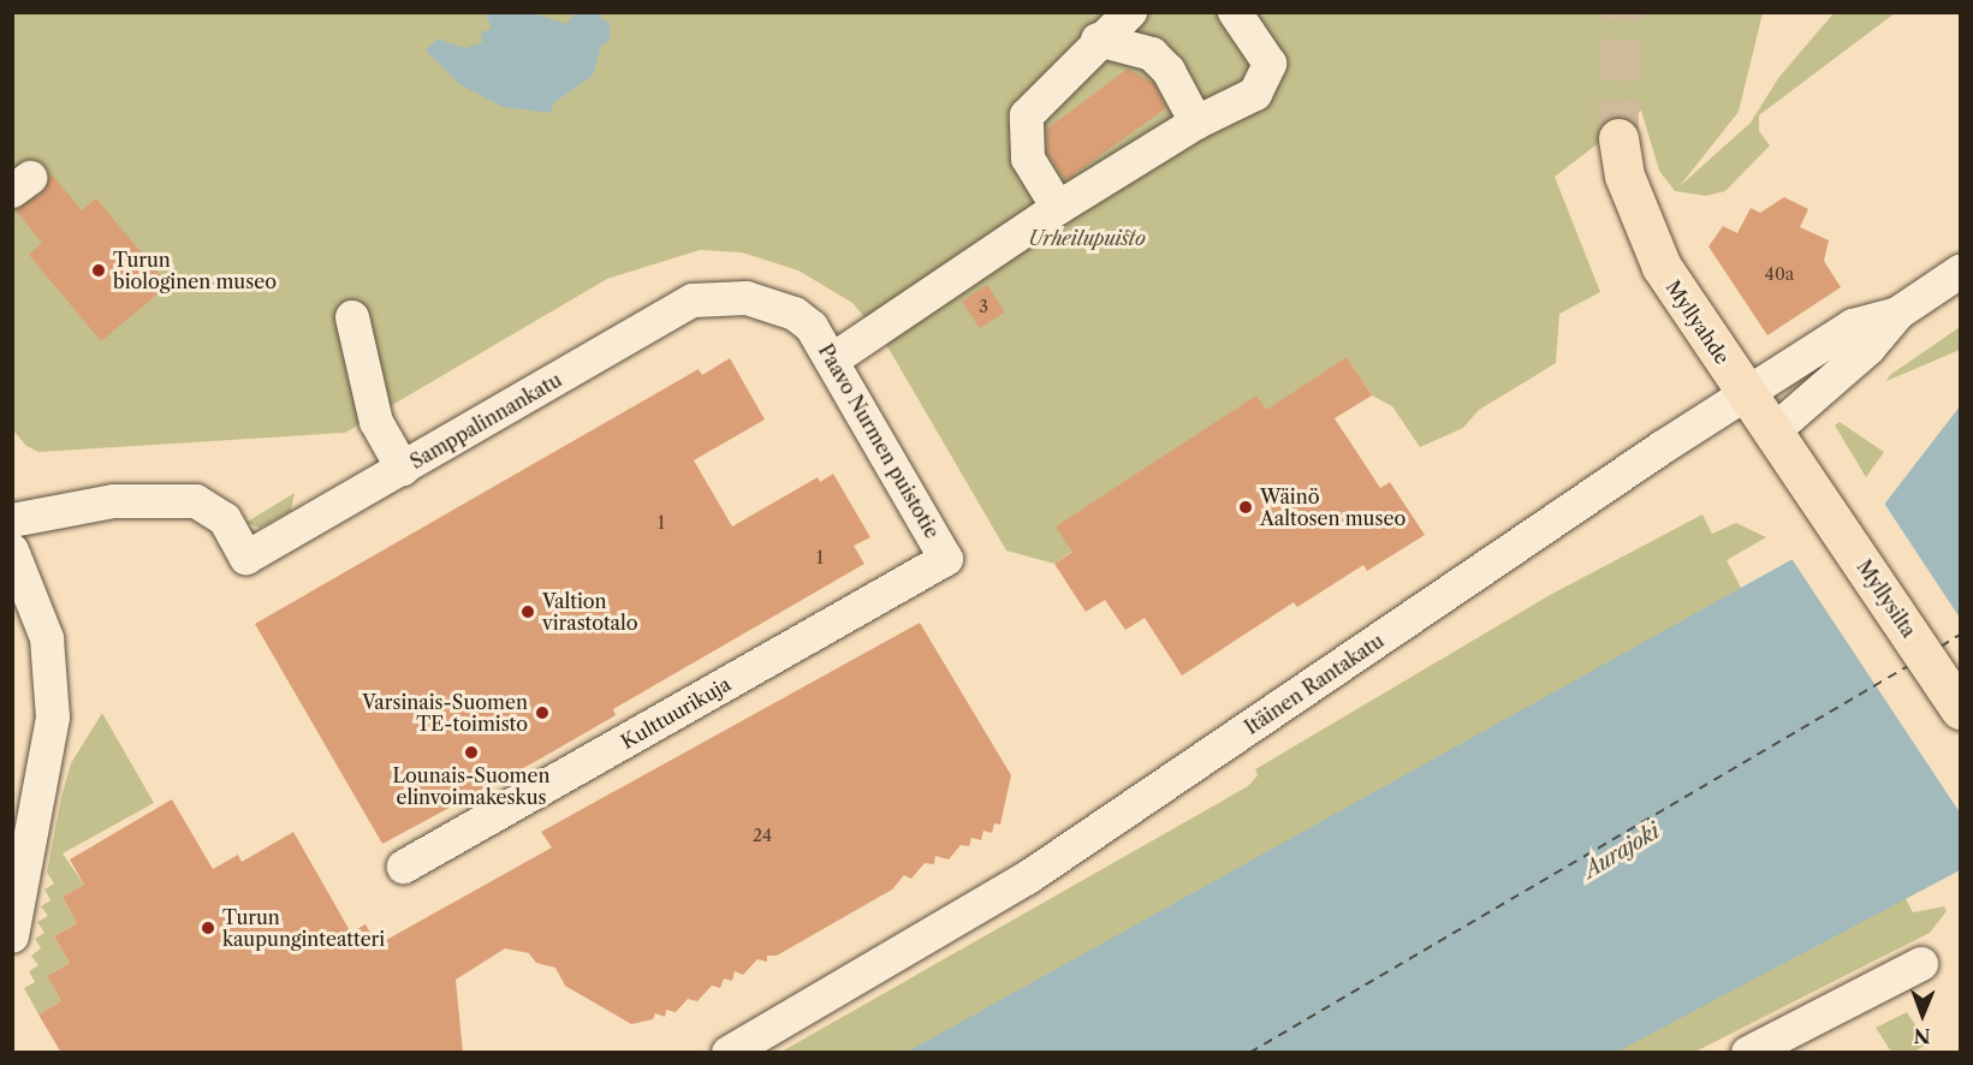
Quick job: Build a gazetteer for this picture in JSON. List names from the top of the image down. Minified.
{"streets":{"main road":["Myllyahde","Myllysilta"],"street":["Samppalinnankatu","Paavo Nurmen puistotie","Itäinen Rantakatu","Kulttuurikuja"]},"crossings":[["Myllyahde","Myllysilta"],["Myllyahde","Itäinen Rantakatu"],["Samppalinnankatu","Paavo Nurmen puistotie"],["Paavo Nurmen puistotie","Kulttuurikuja"]],"water":["Aurajoki"],"parks":["Urheilupuisto"],"places":["Turun biologinen museo","Wäinö Aaltosen museo","Valtion virastotalo","Varsinais-Suomen TE-toimisto","Lounais-Suomen elinvoimakeskus","Turun kaupunginteatteri"],"house_numbers":["40a","3","1","1","24"],"north":"bottom"}
